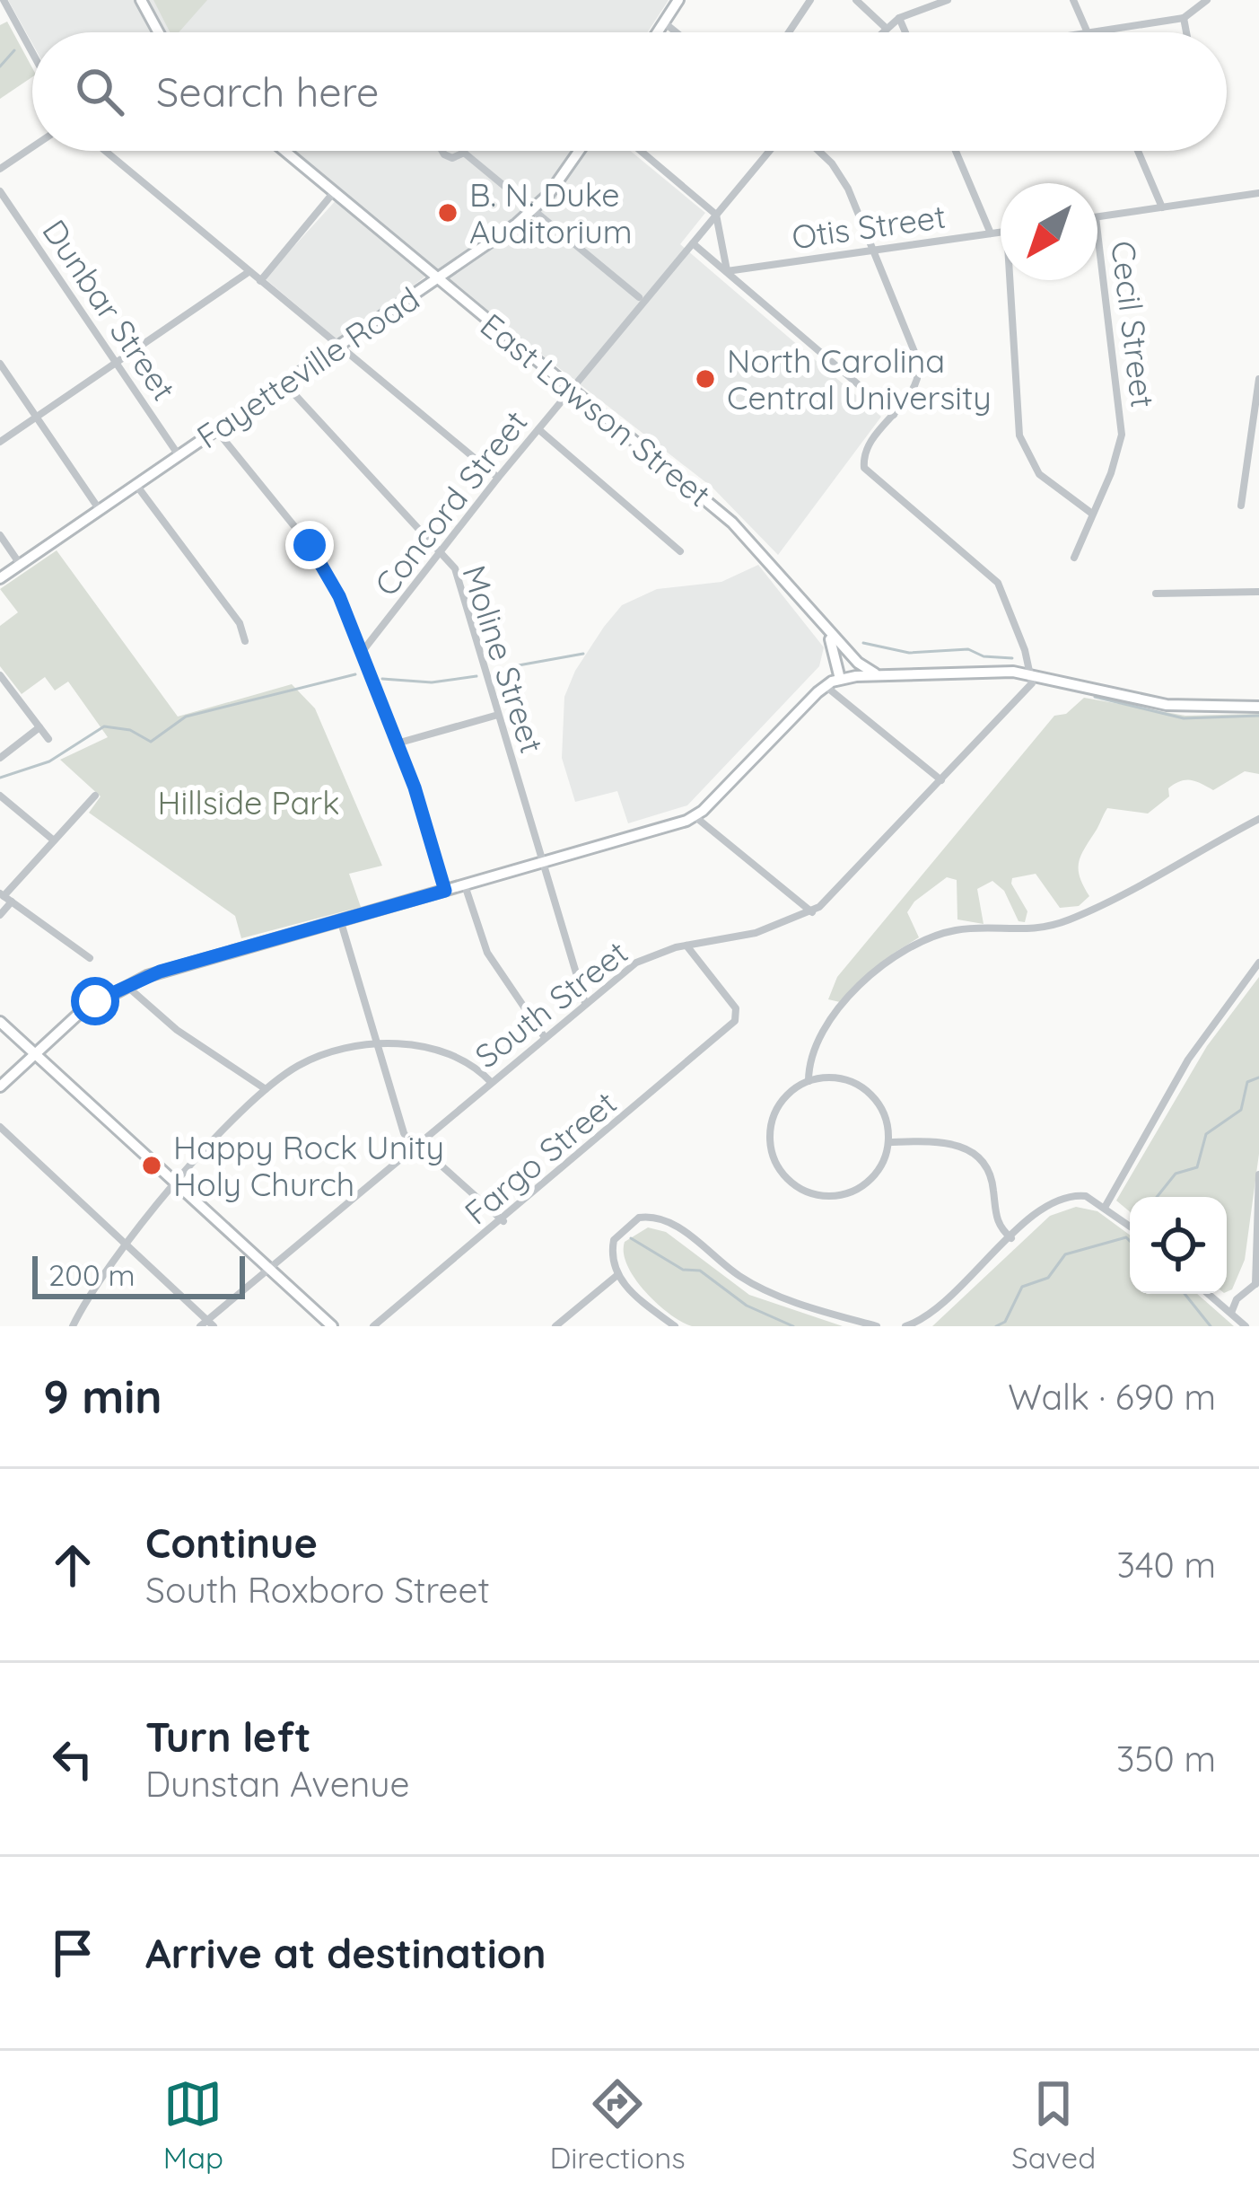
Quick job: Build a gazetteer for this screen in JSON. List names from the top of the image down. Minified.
{"streets":{"street":["Otis Street","Dunbar Street","Cecil Street","Fayetteville Road","East Lawson Street","Concord Street","Moline Street","South Street","Fargo Street"]},"crossings":[["Dunbar Street","Fayetteville Road"],["Fayetteville Road","East Lawson Street"],["Fayetteville Road","Moline Street"],["East Lawson Street","Concord Street"],["Concord Street","Moline Street"],["Moline Street","South Street"],["South Street","Fargo Street"]],"parks":["Hillside Park"],"places":["B. N. Duke Auditorium","North Carolina Central University","Happy Rock Unity Holy Church"],"scale_bar":"200 m","north":"bottom left","page":{"search":"Search here","scale":"200 m","heading":["9 min","Walk · 690 m"],"list":[["Continue","South Roxboro Street","340 m"],["Turn left","Dunstan Avenue","350 m"],"Arrive at destination"],"nav":["Map","Directions","Saved"]}}
